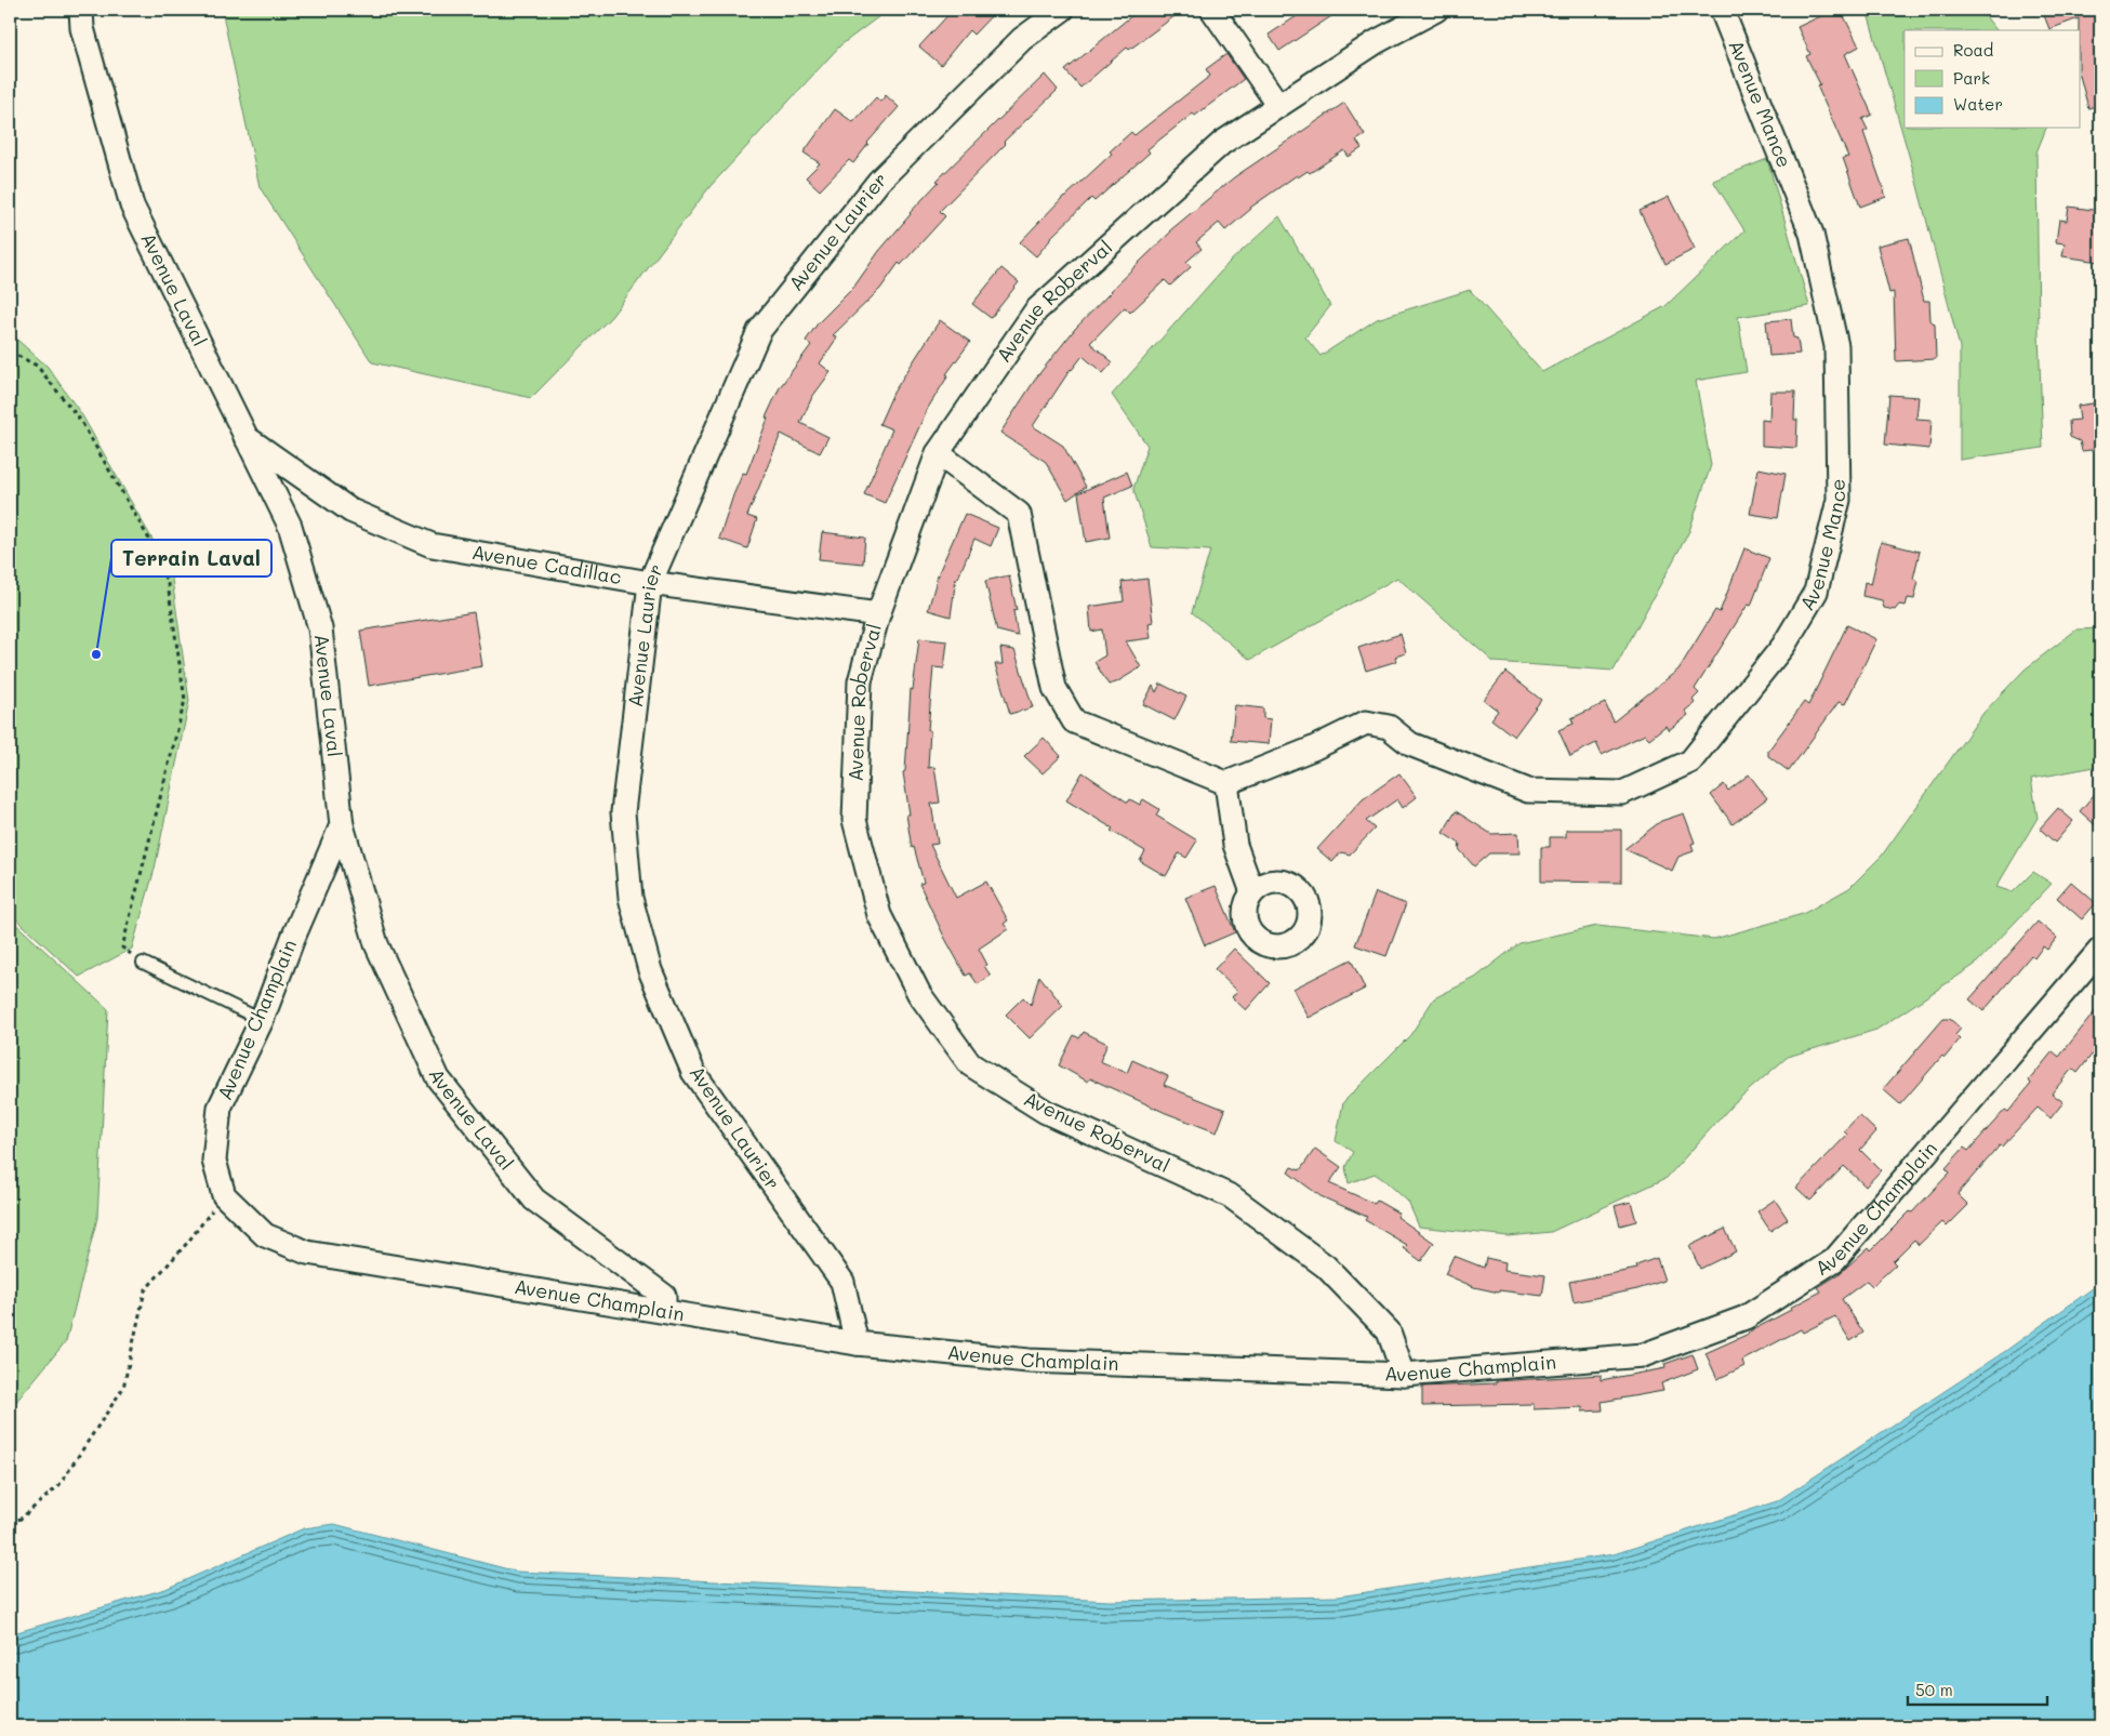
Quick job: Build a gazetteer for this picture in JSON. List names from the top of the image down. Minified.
{"streets":{"street":["Avenue Mance","Avenue Laurier","Avenue Laval","Avenue Roberval","Avenue Cadillac","Avenue Champlain"]},"crossings":[["Avenue Laurier","Avenue Cadillac"],["Avenue Laurier","Avenue Champlain"],["Avenue Laval","Avenue Cadillac"],["Avenue Laval","Avenue Champlain"],["Avenue Roberval","Avenue Cadillac"],["Avenue Roberval","Avenue Champlain"]],"places":["Terrain Laval"],"legend":["Road","Park","Water"],"scale_bar":"50 m"}
